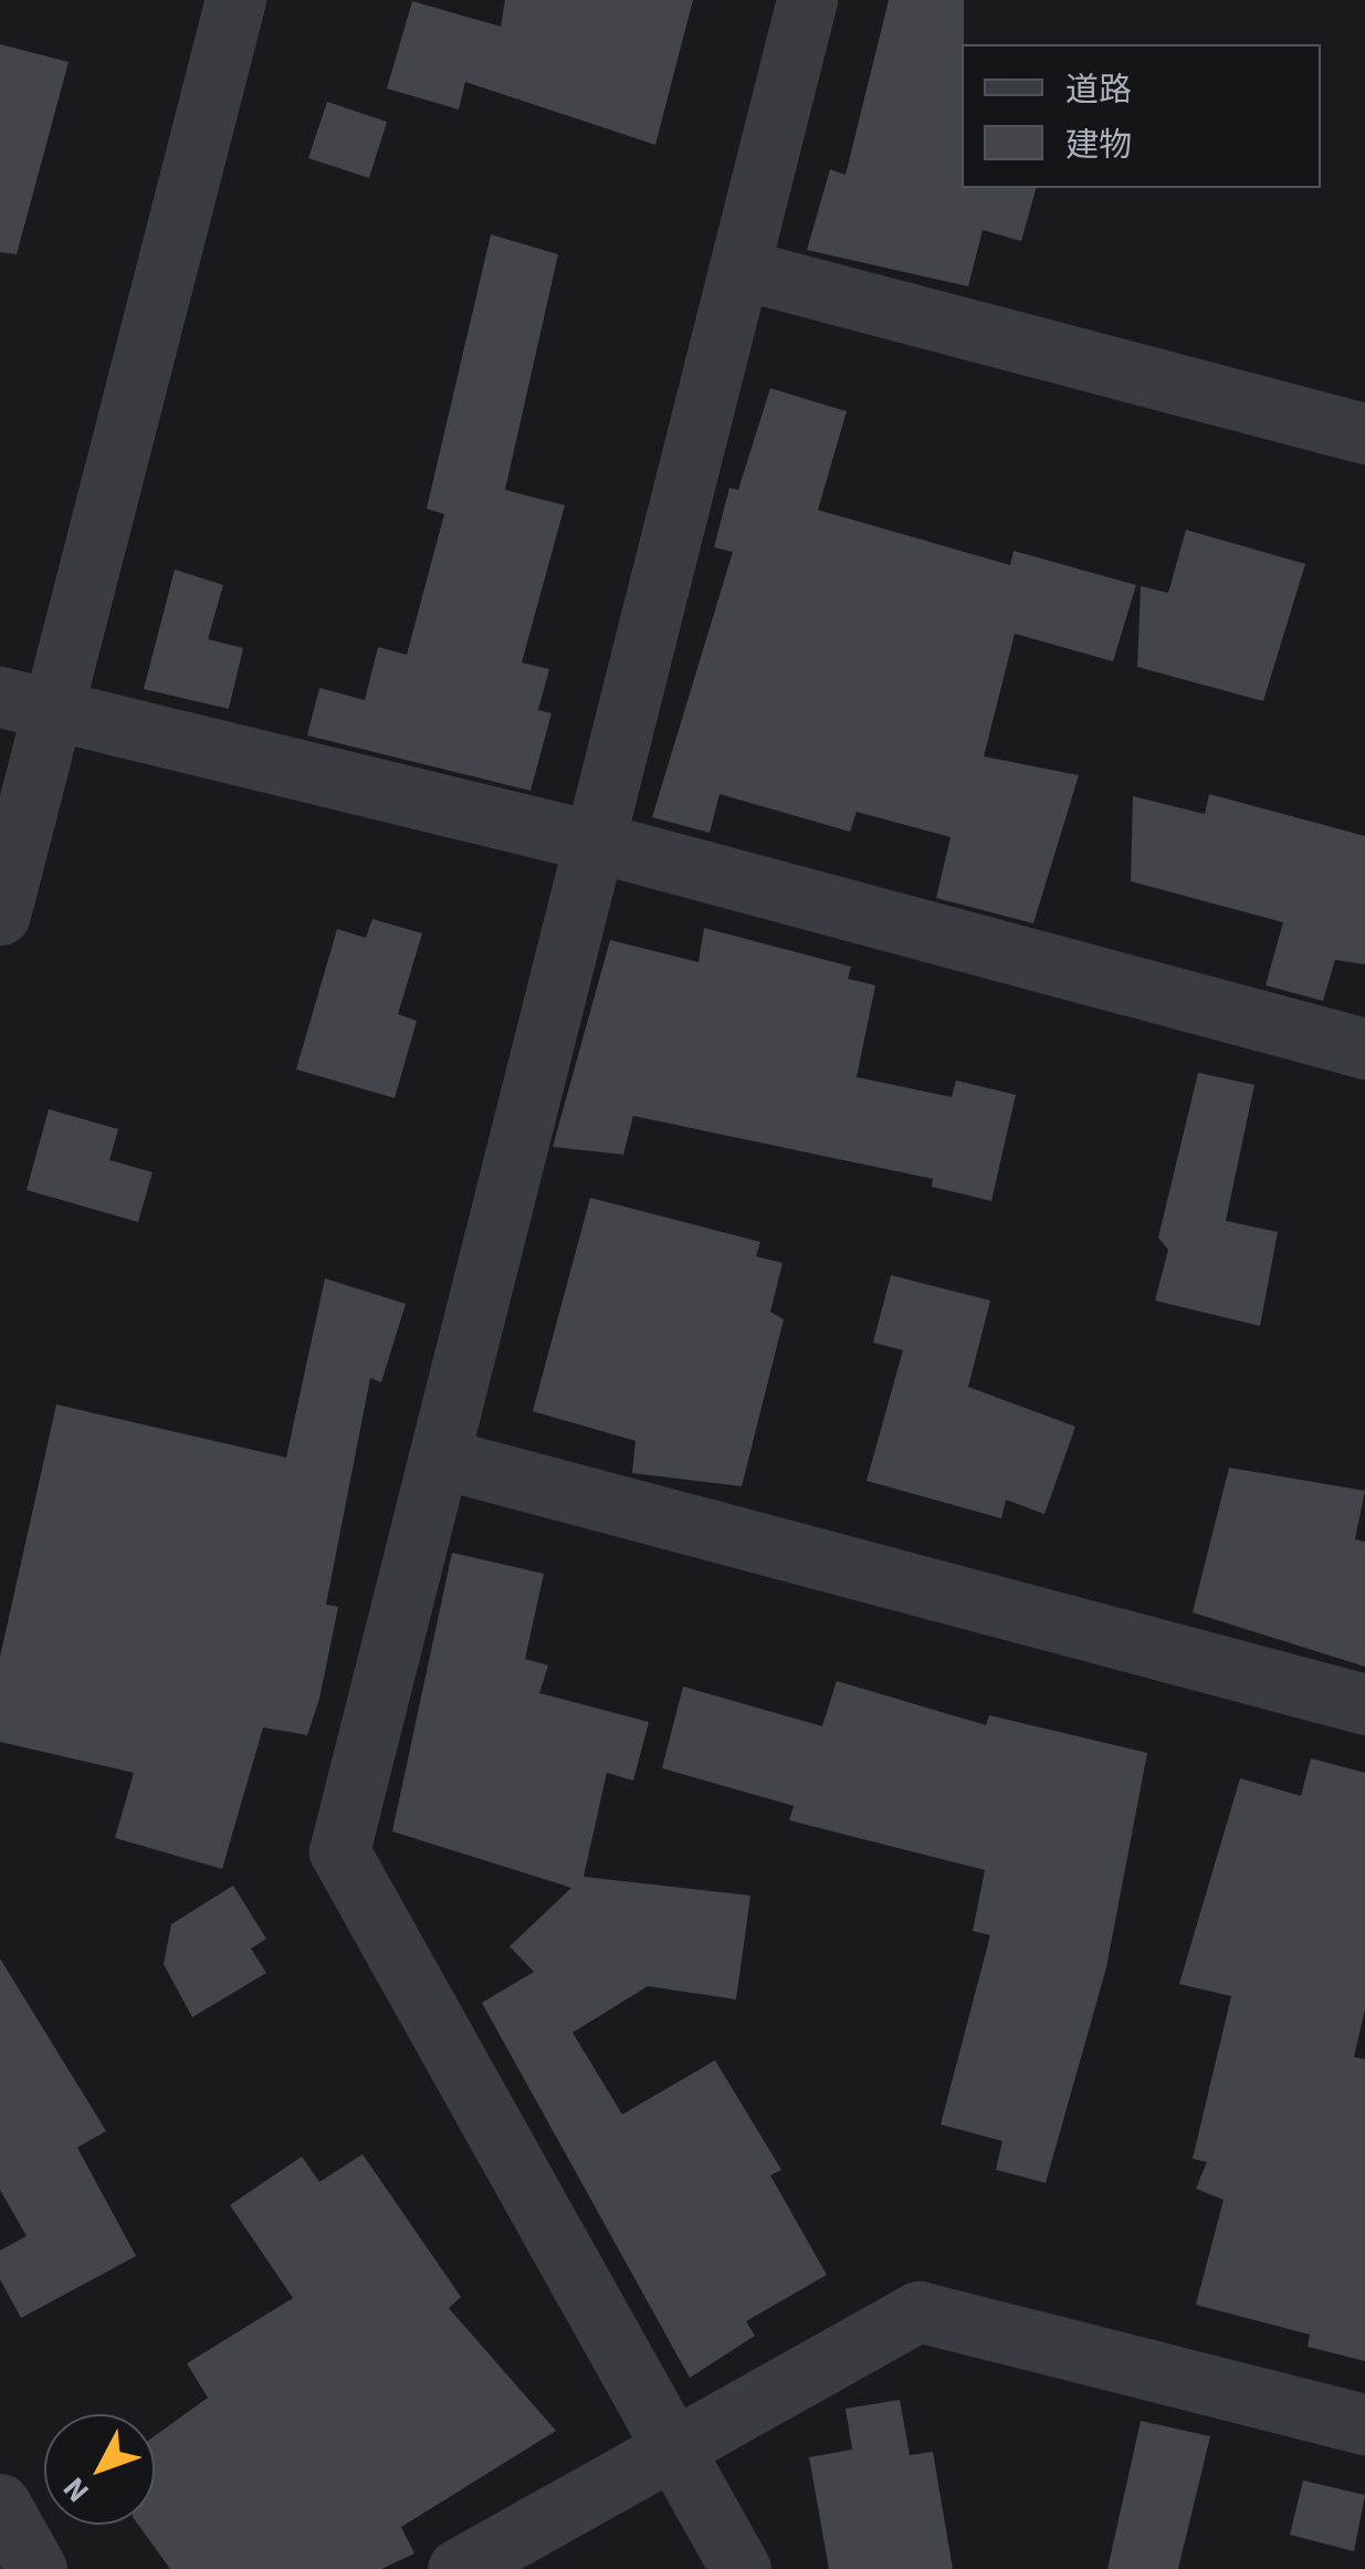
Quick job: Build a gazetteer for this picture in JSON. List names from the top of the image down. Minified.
{"legend":["道路","建物"],"north":"bottom left"}
